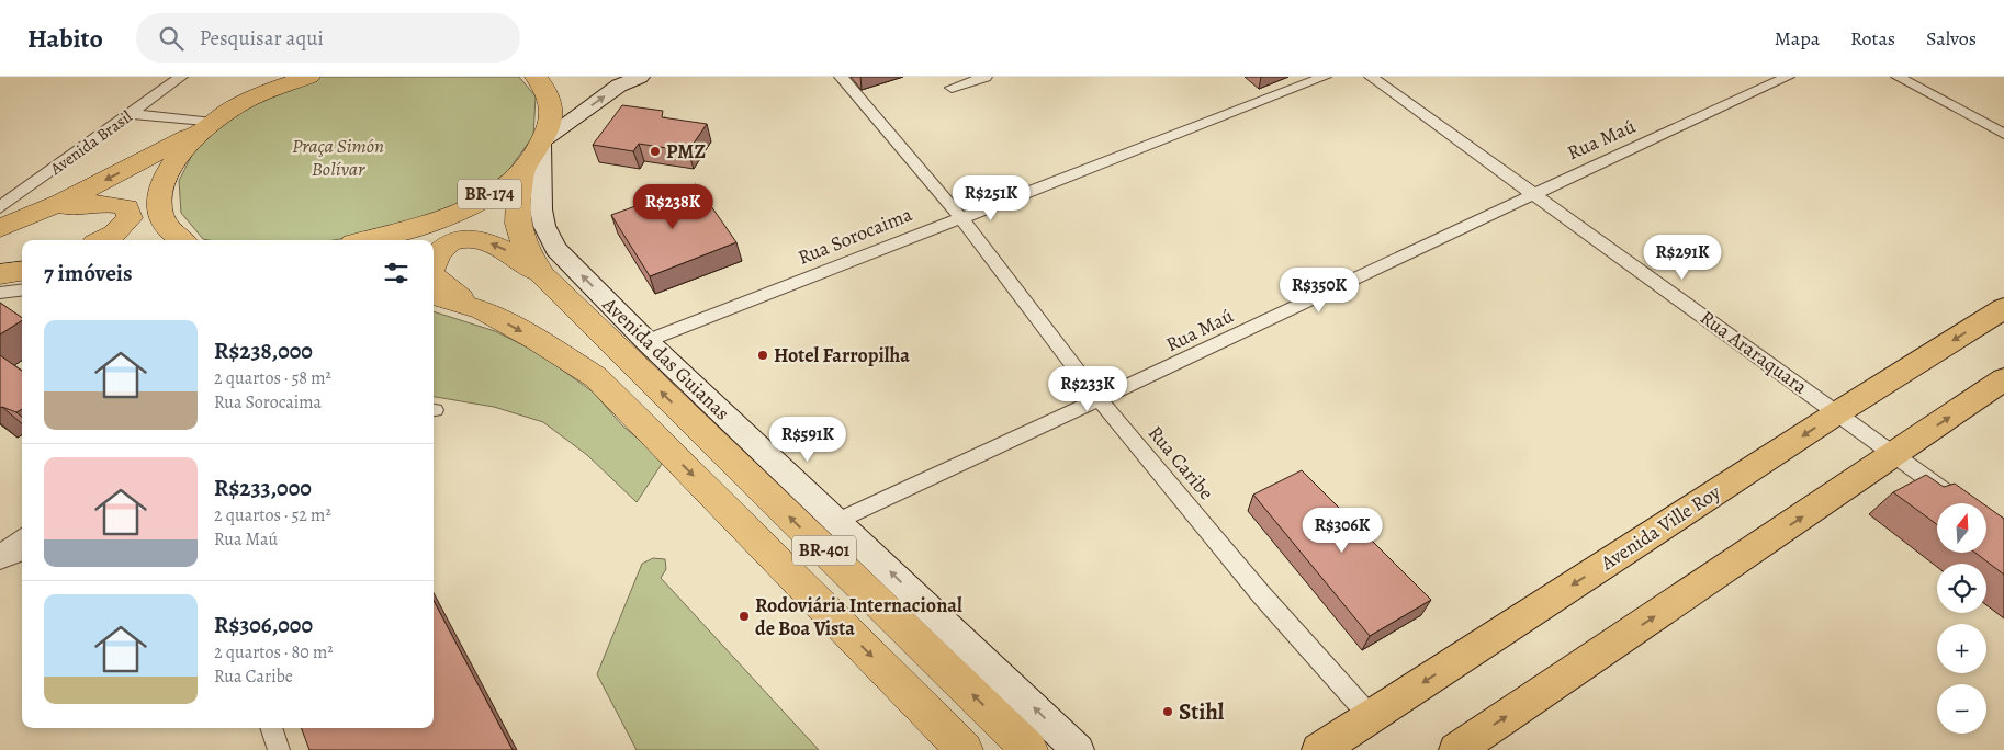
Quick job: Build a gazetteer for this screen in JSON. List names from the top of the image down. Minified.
{"streets":{"highway":["Avenida Brasil","BR-174","Avenida das Guianas","BR-401"],"main road":["Avenida Ville Roy"],"street":["Rua Maú","Rua Sorocaima","Rua Araraquara","Rua Caribe"]},"crossings":[["Rua Maú","Rua Araraquara"],["Rua Maú","Avenida das Guianas"],["Rua Maú","Rua Caribe"],["BR-174","Avenida das Guianas"],["Rua Sorocaima","Avenida das Guianas"],["Rua Sorocaima","Rua Caribe"],["Rua Araraquara","Avenida Ville Roy"],["Rua Caribe","Avenida Ville Roy"]],"parks":["Praça Simón Bolívar"],"places":["PMZ","Hotel Farropilha","Rodoviária Internacional de Boa Vista","Stihl"],"north":"top","page":{"header":"Habito","search":"Pesquisar aqui","nav":["Mapa","Rotas","Salvos"],"price":["R$251K","R$238K","R$291K","R$350K","R$233K","R$591K","R$306K"],"heading":"7 imóveis","list":[{"name":"R$238,000","note":"2 quartos · 58 m² · Rua Sorocaima"},{"name":"R$233,000","note":"2 quartos · 52 m² · Rua Maú"},{"name":"R$306,000","note":"2 quartos · 80 m² · Rua Caribe"}],"map_buttons":["+","−"]}}
